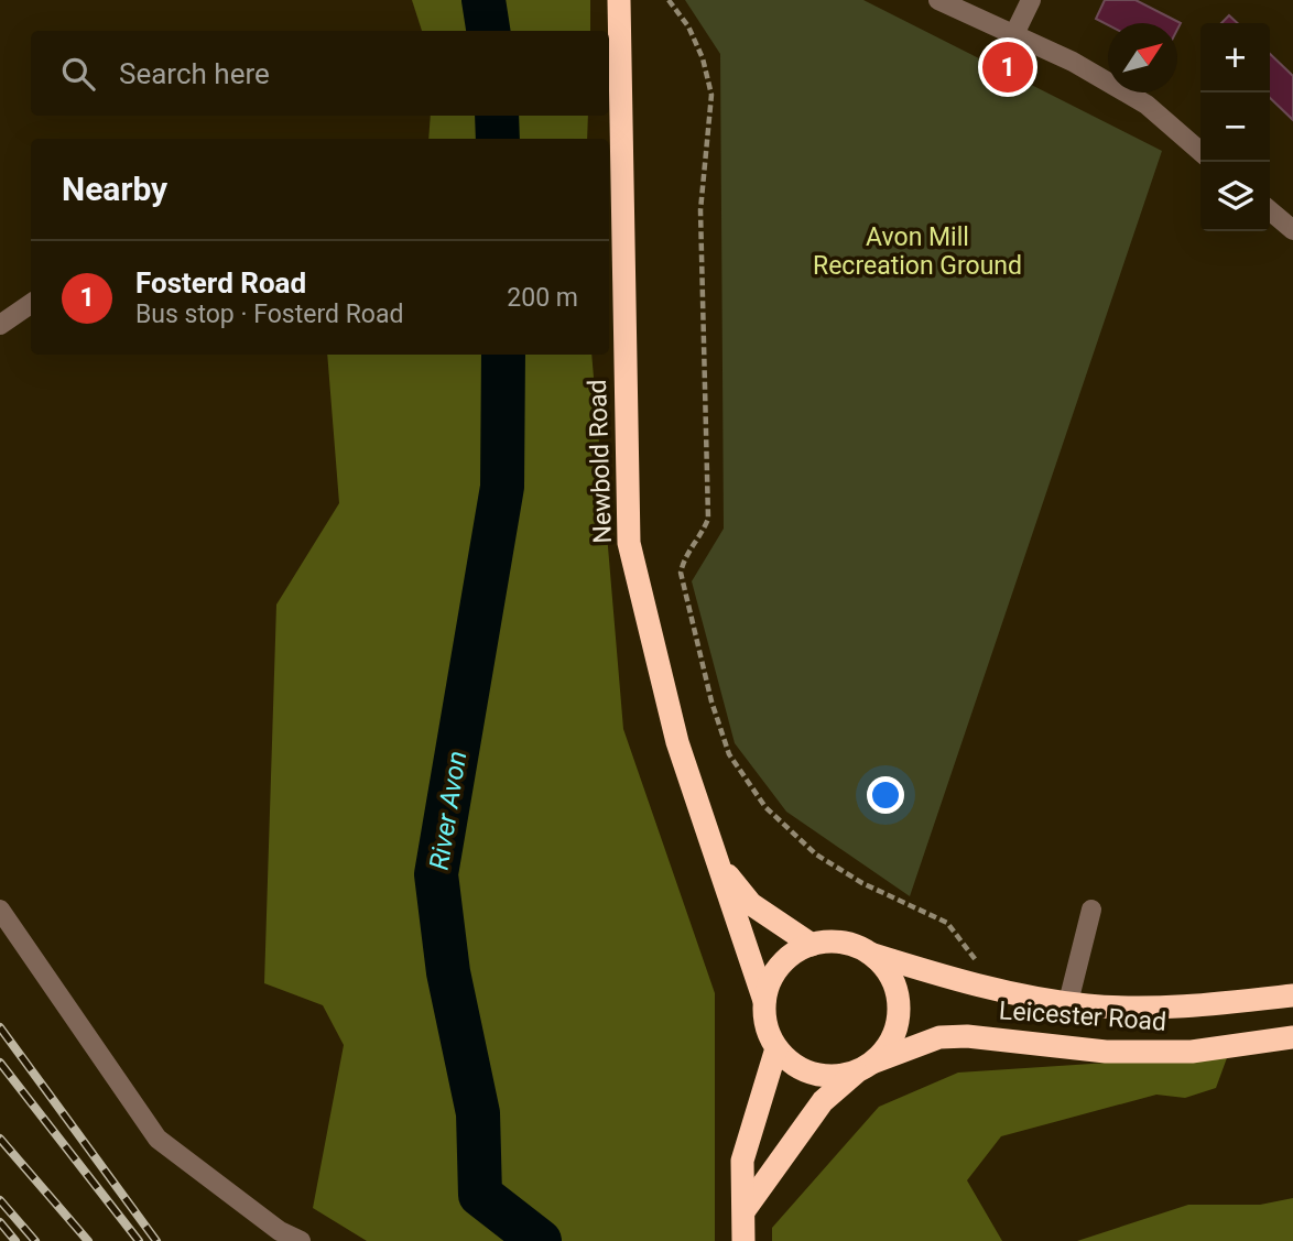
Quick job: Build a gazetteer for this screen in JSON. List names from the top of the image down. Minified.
{"streets":{"highway":["Newbold Road","Leicester Road"]},"crossings":[["Newbold Road","Leicester Road"]],"water":["River Avon"],"parks":["Avon Mill Recreation Ground"],"north":"top right","page":{"map_buttons":["+","−"],"search":"Search here","pins":"1","heading":"Nearby","list":[{"mark":"1","name":"Fosterd Road","note":"Bus stop · Fosterd Road","value":"200 m"}]}}
